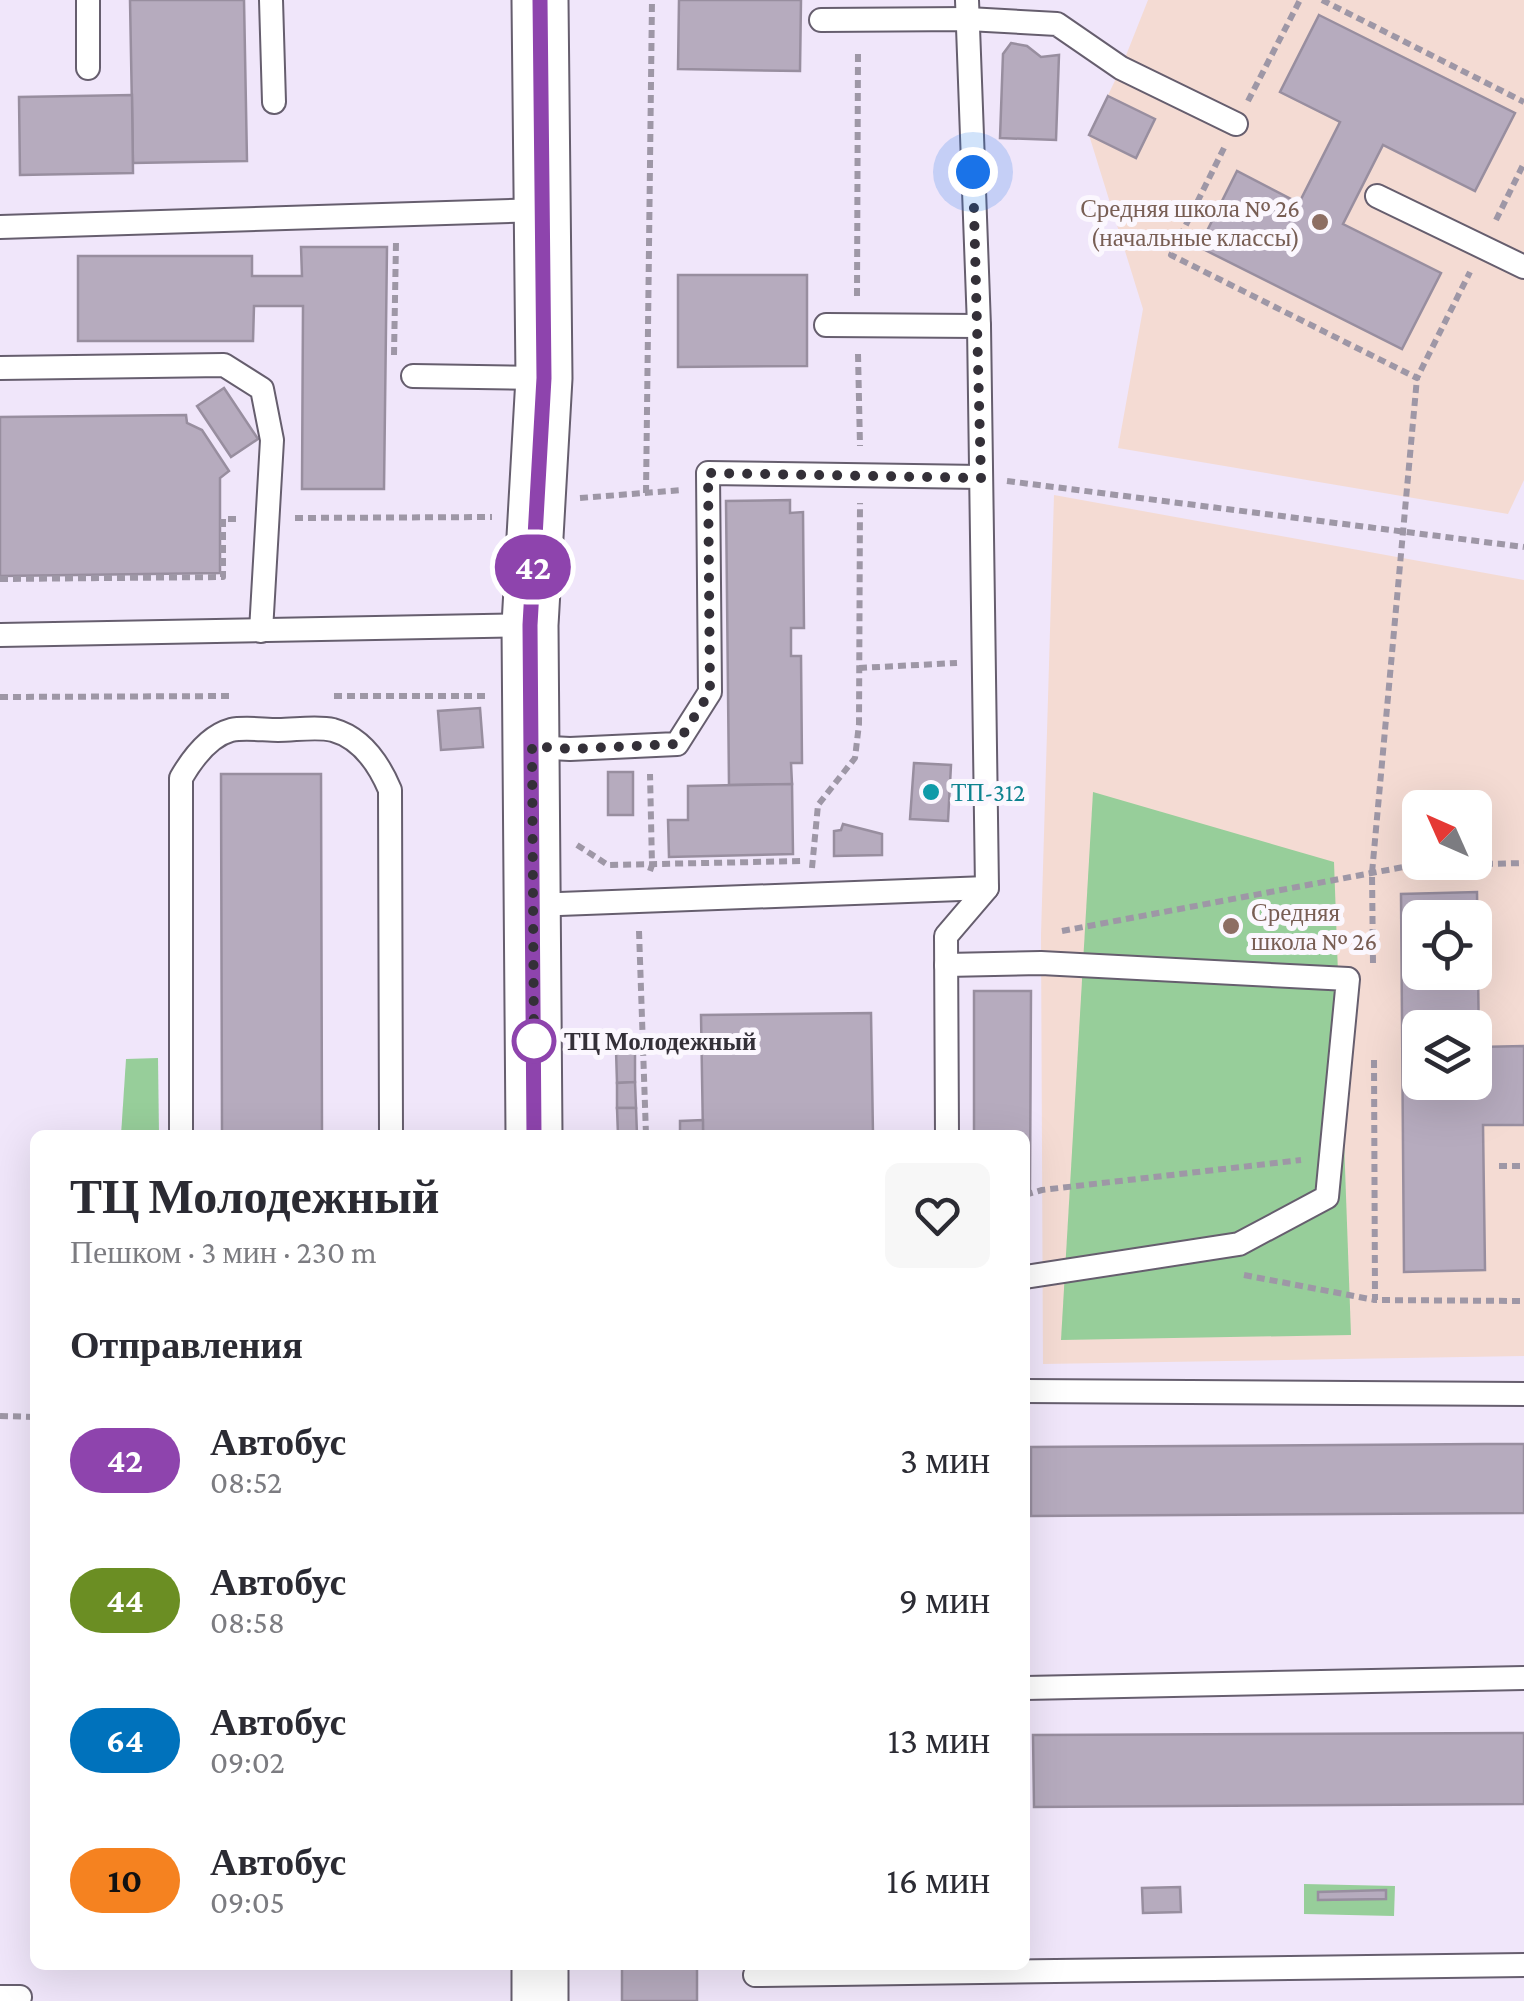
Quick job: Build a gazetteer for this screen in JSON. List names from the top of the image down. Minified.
{"places":["Средняя школа № 26 (начальные классы)","ТП-312","Средняя школа № 26","ТЦ Молодежный"],"lines":["bus line 42"],"north":"top left","page":{"on_map":"42","heading":[["ТЦ Молодежный","Пешком · 3 мин · 230 m"],"Отправления"],"list":[{"mark":"42","name":"Автобус","note":"08:52","value":"3 мин"},{"mark":"44","name":"Автобус","note":"08:58","value":"9 мин"},{"mark":"64","name":"Автобус","note":"09:02","value":"13 мин"},{"mark":"10","name":"Автобус","note":"09:05","value":"16 мин"}]}}
